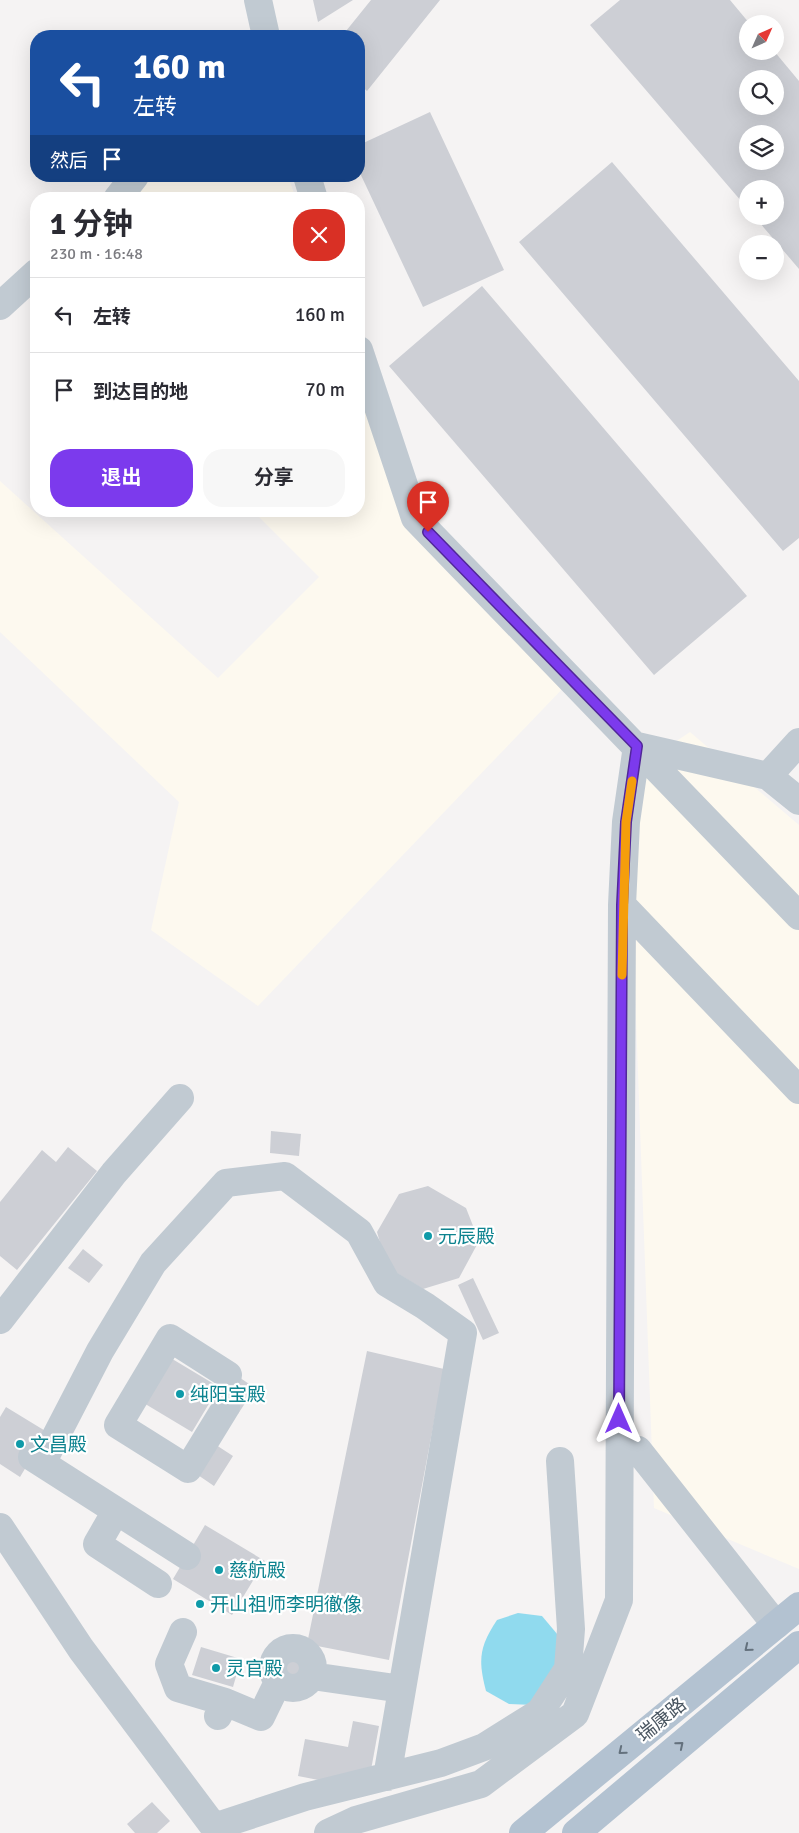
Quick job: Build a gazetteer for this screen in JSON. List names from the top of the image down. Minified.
{"streets":{"main road":["瑞康路"]},"places":["元辰殿","纯阳宝殿","文昌殿","慈航殿","开山祖师李明徹像","灵官殿"],"north":"top right","page":{"map_buttons":["+","−"],"turn":["160 m","左转"],"then":"然后","heading":["1 分钟","230 m · 16:48"],"list":[{"name":"左转","value":"160 m"},{"name":"到达目的地","value":"70 m"}],"buttons":["退出","分享"]}}
